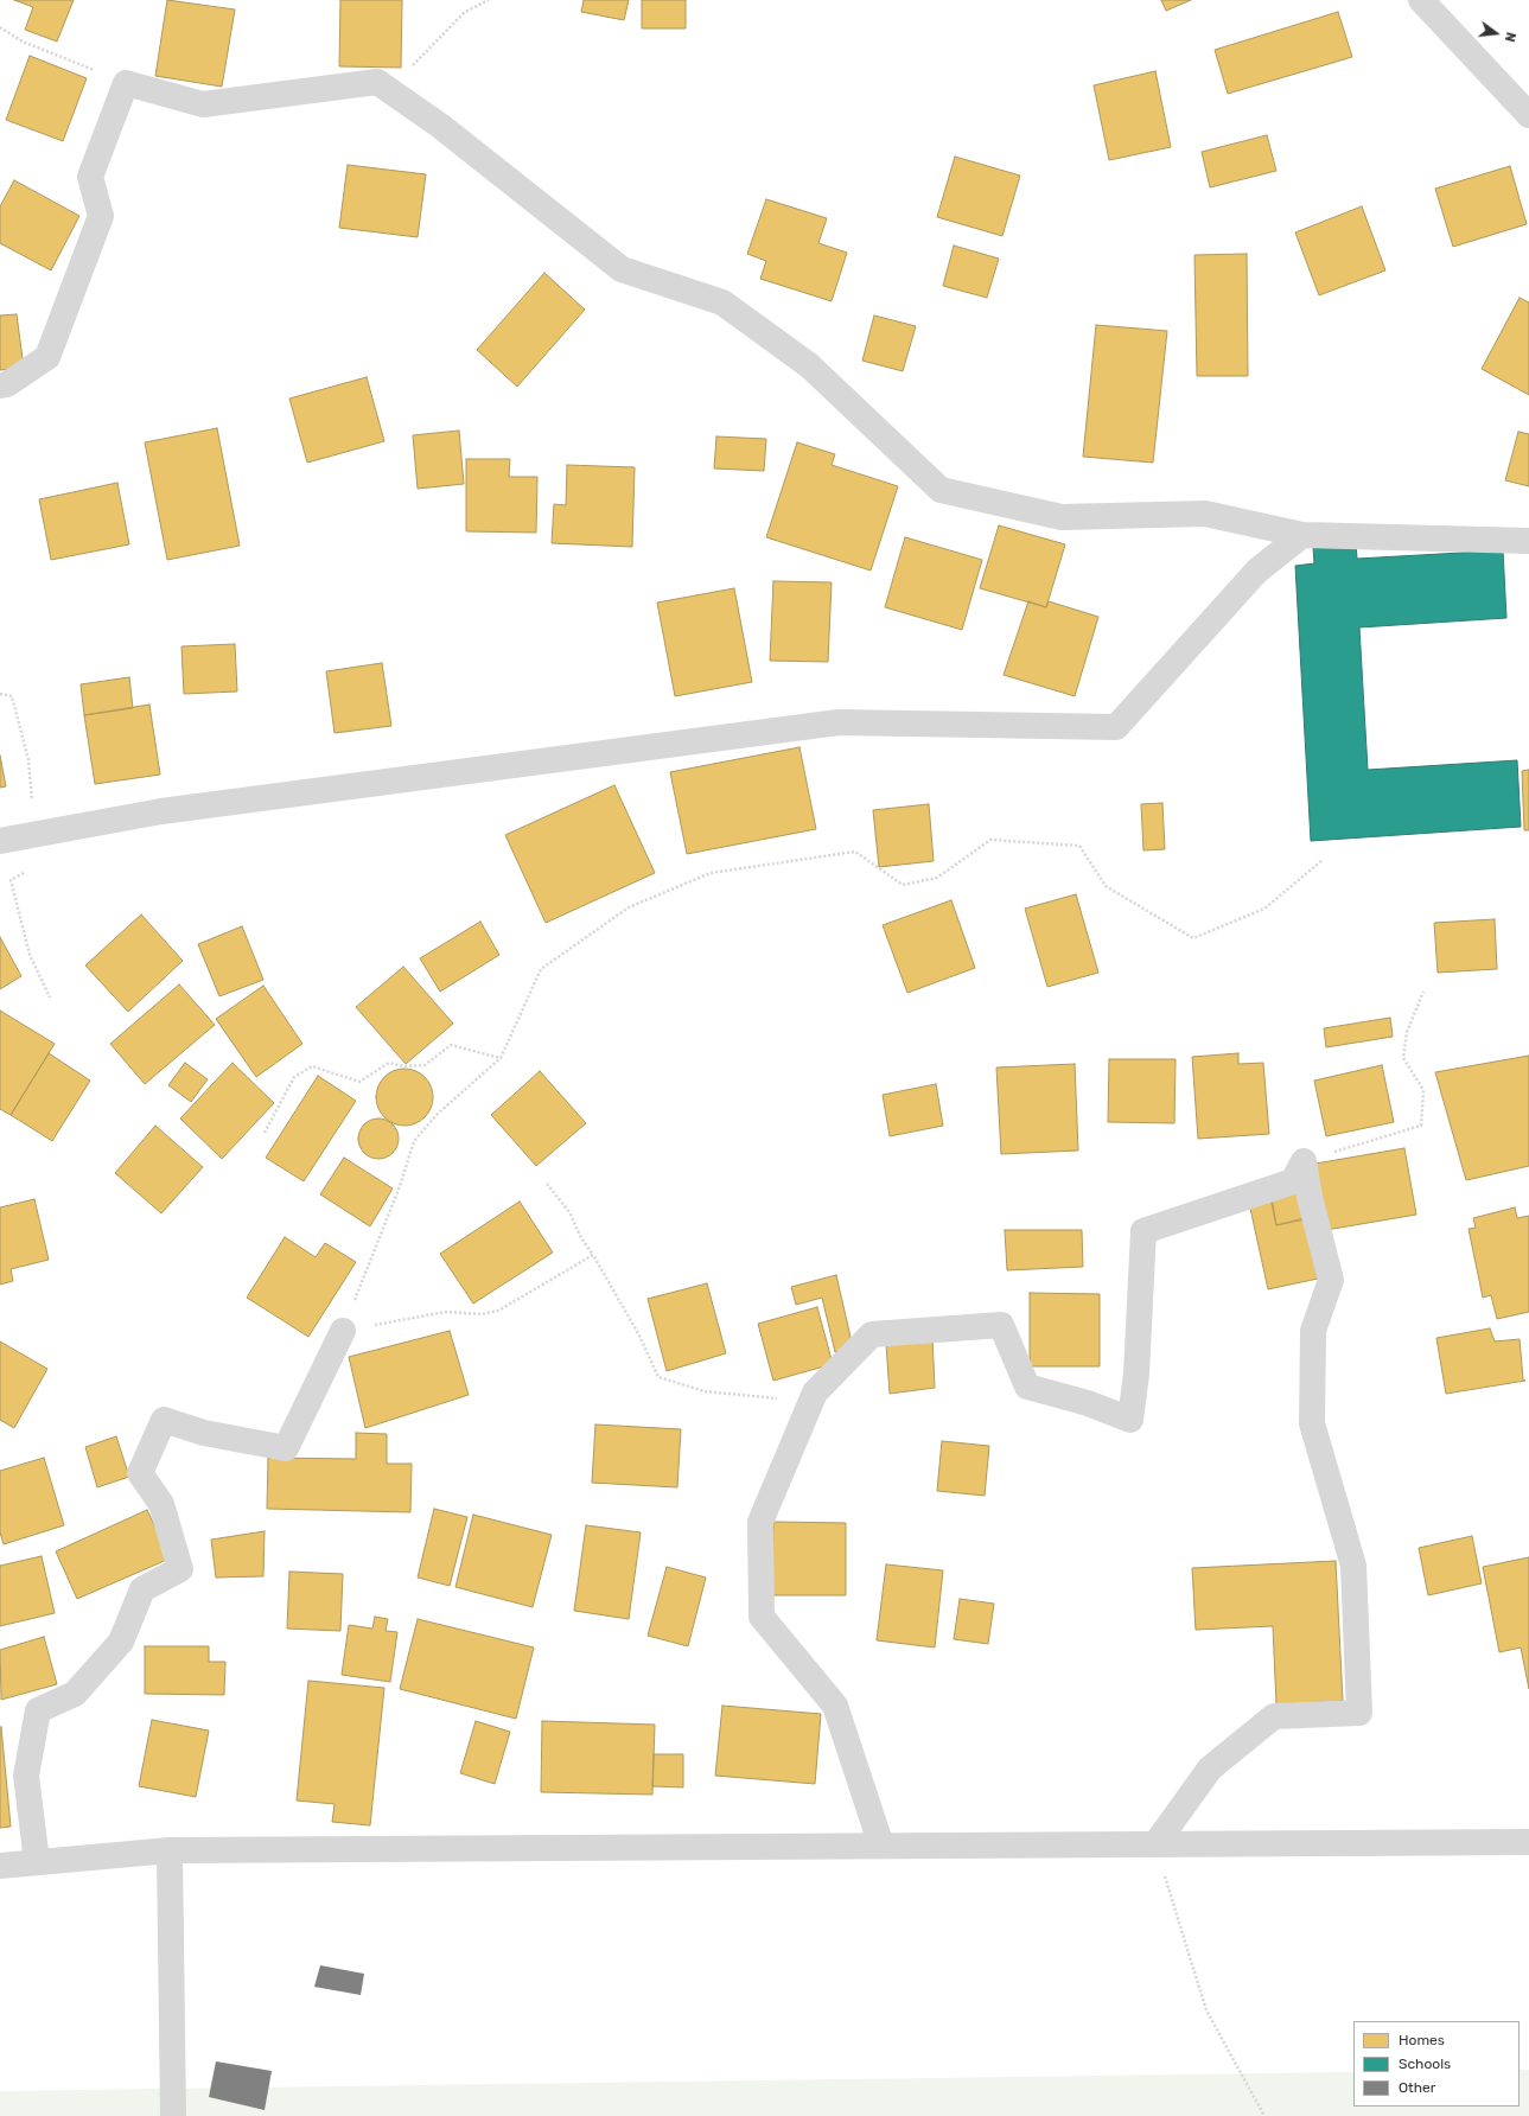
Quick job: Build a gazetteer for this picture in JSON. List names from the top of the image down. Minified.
{"legend":["Homes","Schools","Other"],"north":"right"}
